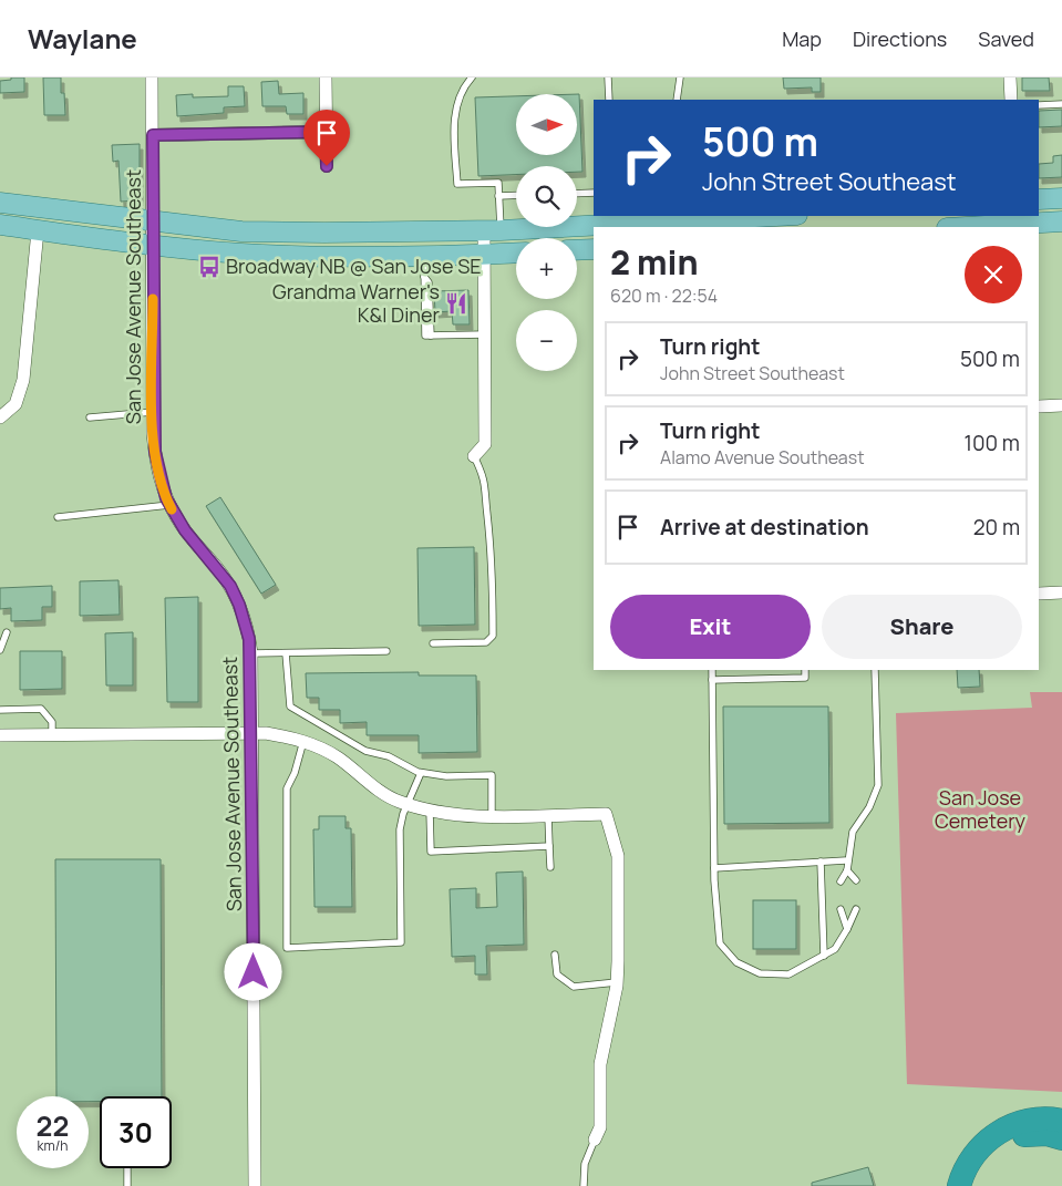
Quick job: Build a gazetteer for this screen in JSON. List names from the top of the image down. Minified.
{"streets":{"street":["San Jose Avenue Southeast"]},"parks":["San Jose Cemetery"],"places":{"bus stop":["Broadway NB @ San Jose SE"],"restaurant":["Grandma Warner's K&I Diner"]},"north":"right","page":{"header":"Waylane","nav":["Map","Directions","Saved"],"map_buttons":["+","−"],"turn":["500 m","John Street Southeast"],"heading":["2 min","620 m · 22:54"],"list":[{"name":"Turn right","note":"John Street Southeast","value":"500 m"},{"name":"Turn right","note":"Alamo Avenue Southeast","value":"100 m"},{"name":"Arrive at destination","value":"20 m"}],"buttons":["Exit","Share"],"speed":"22 km/h","limit":"30"}}
